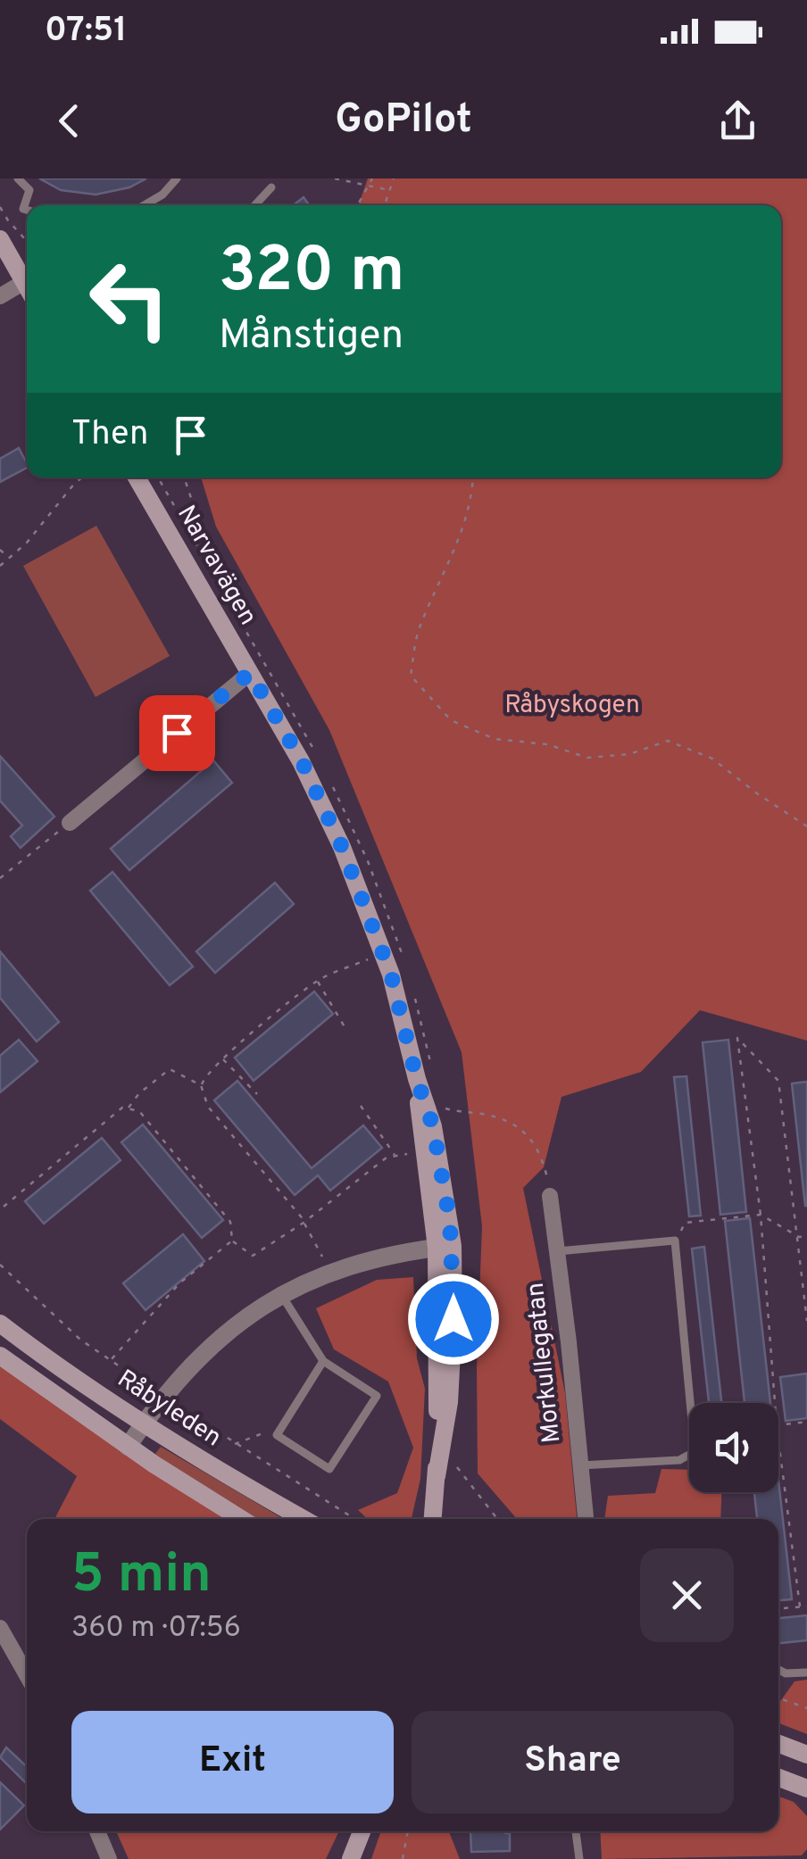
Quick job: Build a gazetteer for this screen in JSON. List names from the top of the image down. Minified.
{"streets":{"main road":["Narvavägen","Råbyleden"],"street":["Morkullegatan"]},"parks":["Råbyskogen"],"page":{"status":"07:51","header":"GoPilot","turn":["320 m","Månstigen"],"then":"Then","heading":["5 min","360 m · 07:56"],"buttons":["Exit","Share"]}}
